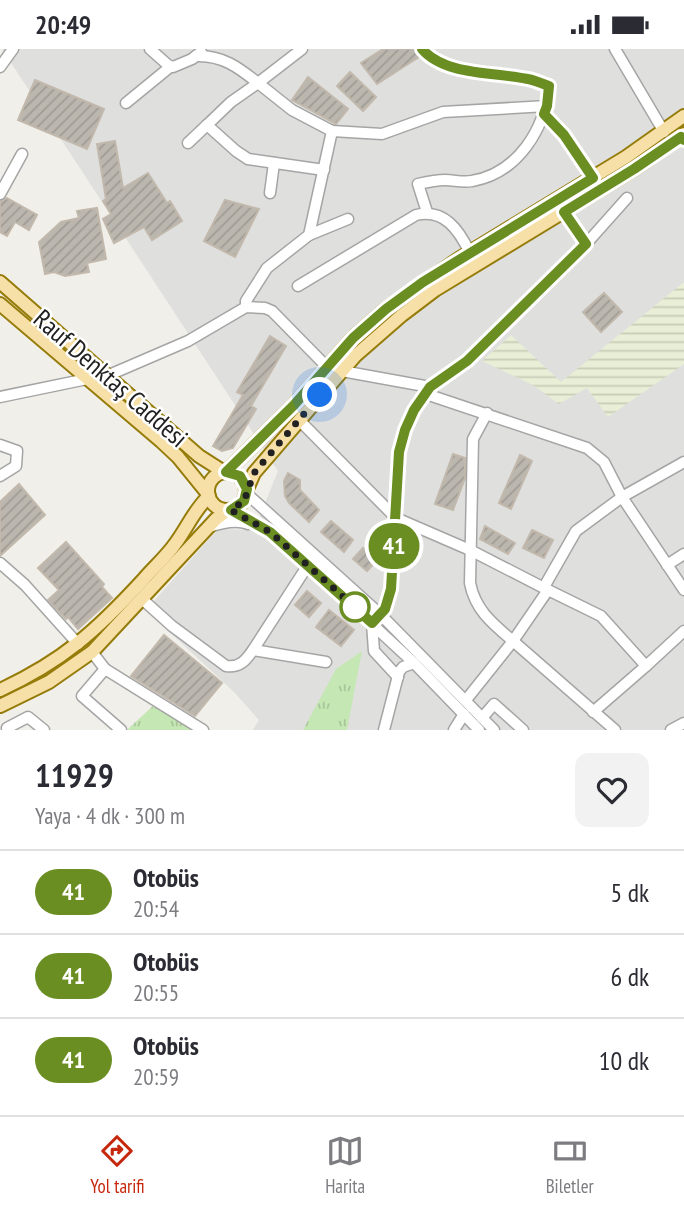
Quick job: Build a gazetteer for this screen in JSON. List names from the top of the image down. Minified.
{"streets":{"main road":["Rauf Denktaş Caddesi"]},"lines":["bus line 41"],"page":{"status":"20:49","on_map":"41","heading":["11929","Yaya · 4 dk · 300 m"],"list":[{"mark":"41","name":"Otobüs","note":"20:54","value":"5 dk"},{"mark":"41","name":"Otobüs","note":"20:55","value":"6 dk"},{"mark":"41","name":"Otobüs","note":"20:59","value":"10 dk"}],"tabs":["Yol tarifi","Harita","Biletler"]}}
